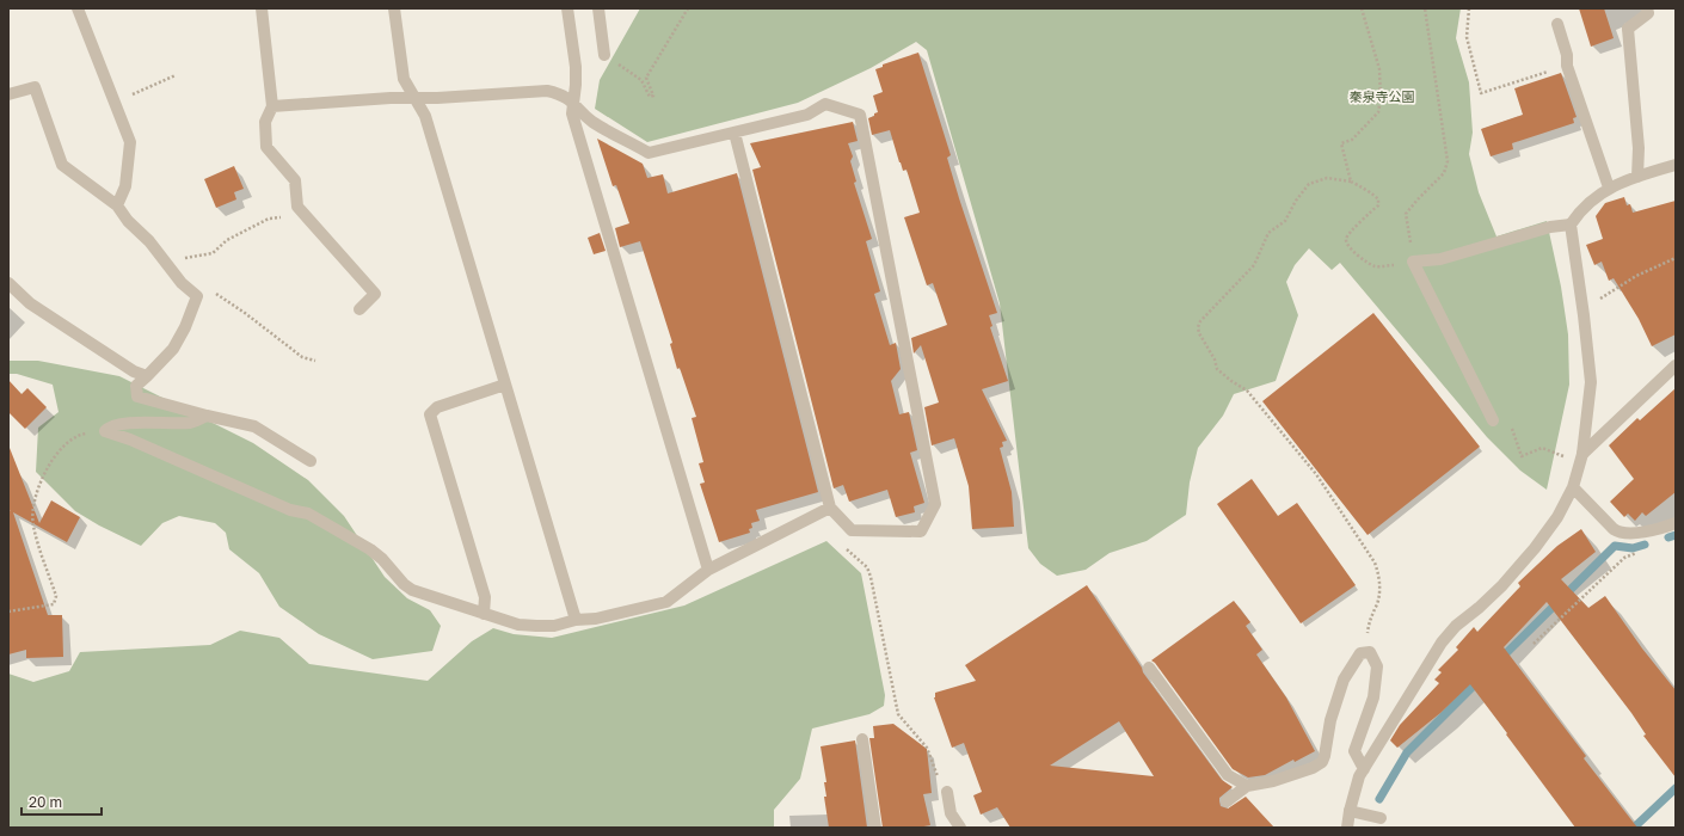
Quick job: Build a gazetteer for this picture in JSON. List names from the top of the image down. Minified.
{"parks":["秦泉寺公園"],"scale_bar":"20 m"}
